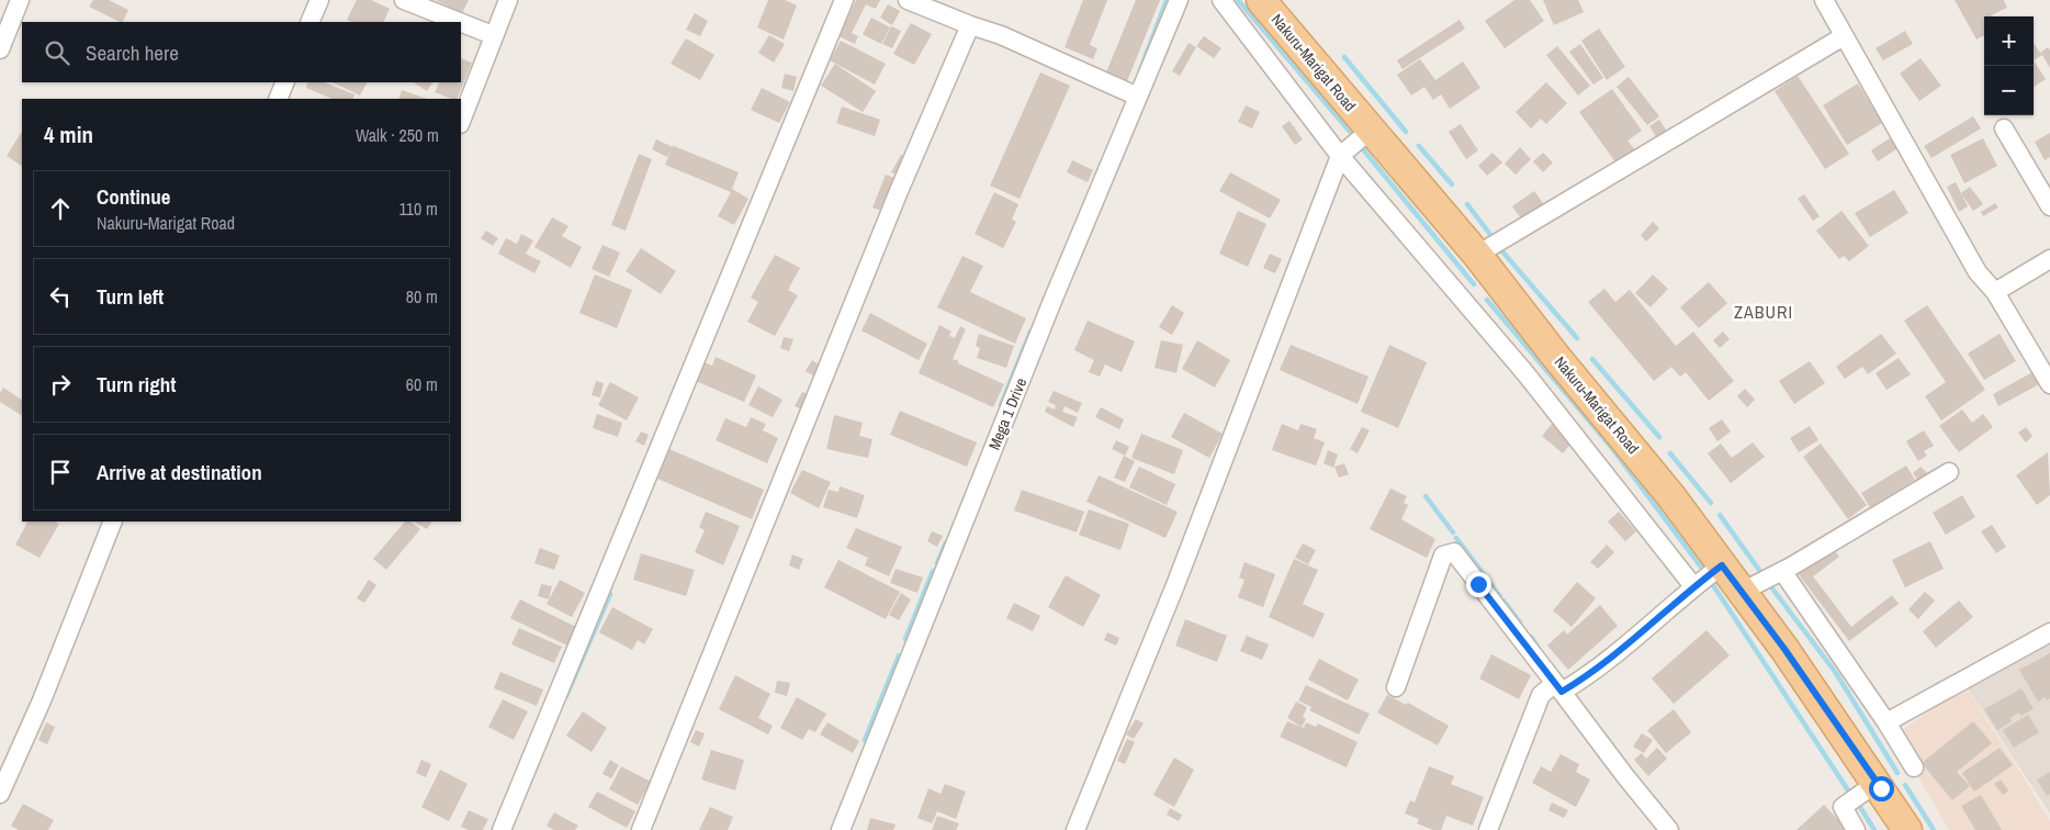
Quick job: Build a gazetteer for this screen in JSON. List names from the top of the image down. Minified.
{"streets":{"main road":["Nakuru-Marigat Road"],"street":["Mega 1 Drive"]},"districts":["ZABURI"],"page":{"map_buttons":["+","−"],"search":"Search here","heading":["4 min","Walk · 250 m"],"list":[["Continue","Nakuru-Marigat Road","110 m"],["Turn left","80 m"],["Turn right","60 m"],"Arrive at destination"]}}
